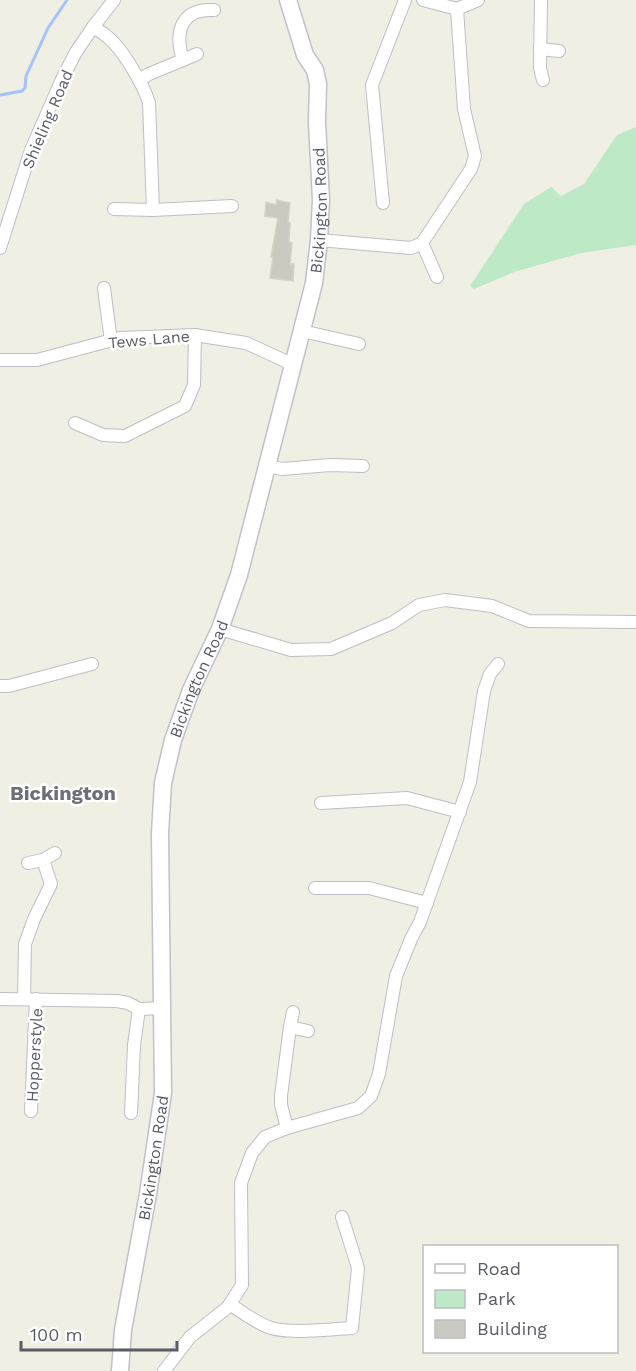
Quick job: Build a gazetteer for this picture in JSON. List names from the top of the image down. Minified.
{"streets":{"main road":["Bickington Road"],"street":["Shieling Road","Tews Lane","Hopperstyle"]},"crossings":[["Bickington Road","Tews Lane"],["Bickington Road","Hopperstyle"]],"districts":["Bickington"],"legend":["Road","Park","Building"],"scale_bar":"100 m"}
